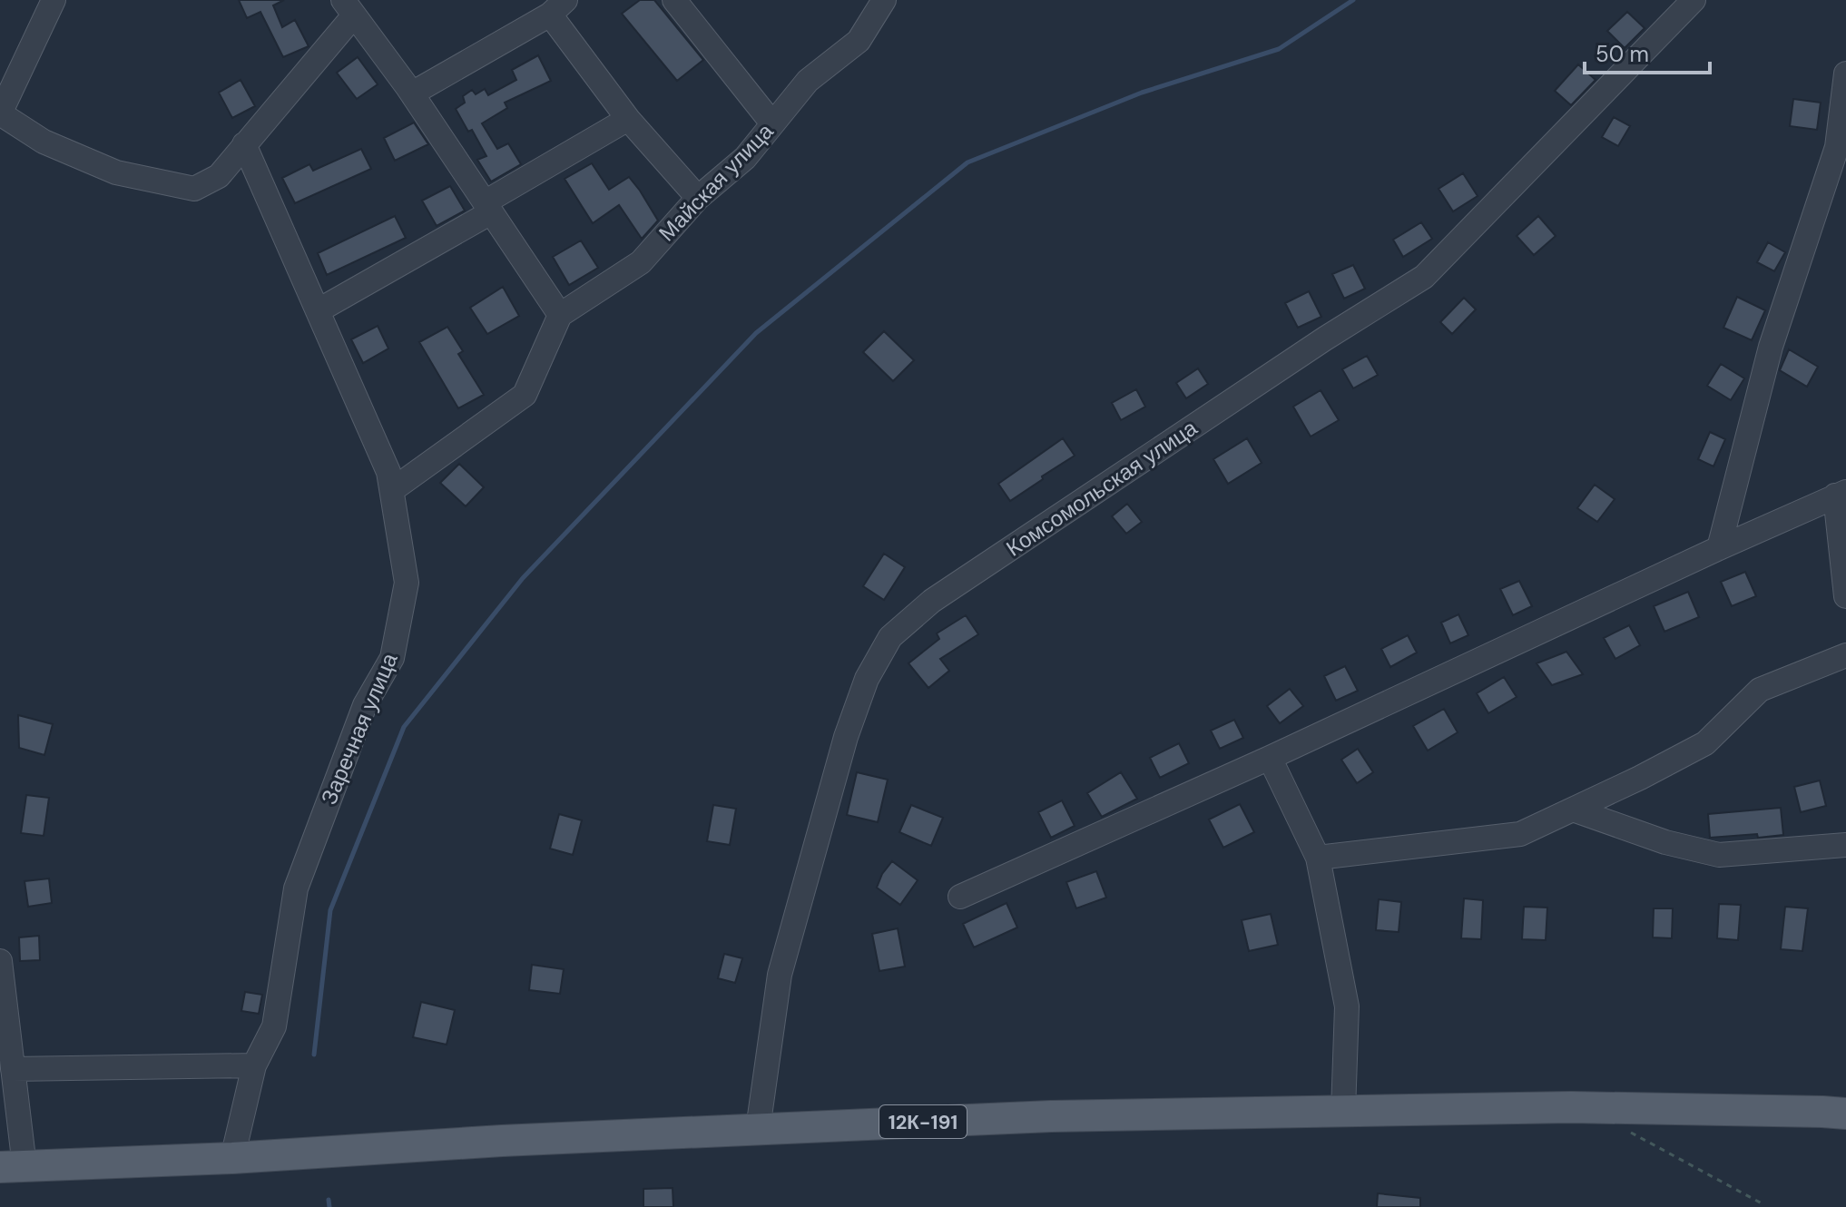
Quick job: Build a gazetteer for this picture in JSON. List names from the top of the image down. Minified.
{"streets":{"main road":["12К-191"],"street":["Майская улица","Комсомольская улица","Заречная улица"]},"crossings":[["Комсомольская улица","12К-191"],["Заречная улица","12К-191"]],"scale_bar":"50 m"}
